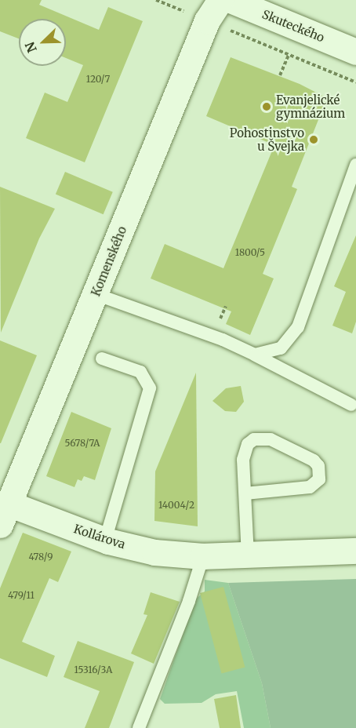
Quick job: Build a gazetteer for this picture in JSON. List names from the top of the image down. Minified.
{"streets":{"street":["Skuteckého","Komenského","Kollárova"]},"crossings":[["Komenského","Kollárova"]],"places":["Evanjelické gymnázium","Pohostinstvo u Švejka"],"house_numbers":["120/7","1800/5","5678/7A","14004/2","478/9","479/11","15316/3A"],"north":"bottom left"}
